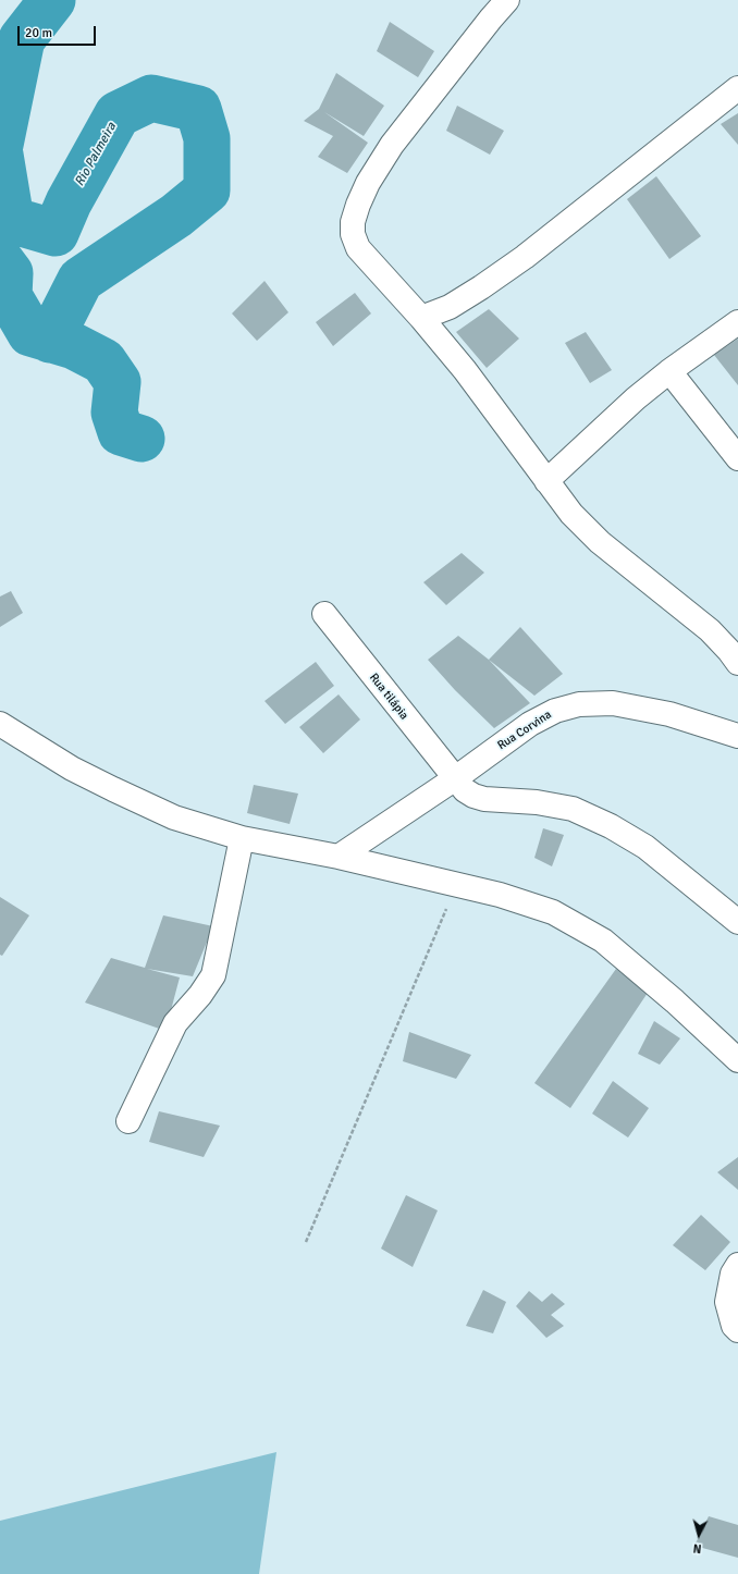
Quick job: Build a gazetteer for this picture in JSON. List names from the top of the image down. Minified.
{"streets":{"street":["Rua tilápia","Rua Corvina"]},"crossings":[["Rua tilápia","Rua Corvina"]],"water":["Rio Palmeira"],"scale_bar":"20 m","north":"bottom"}
